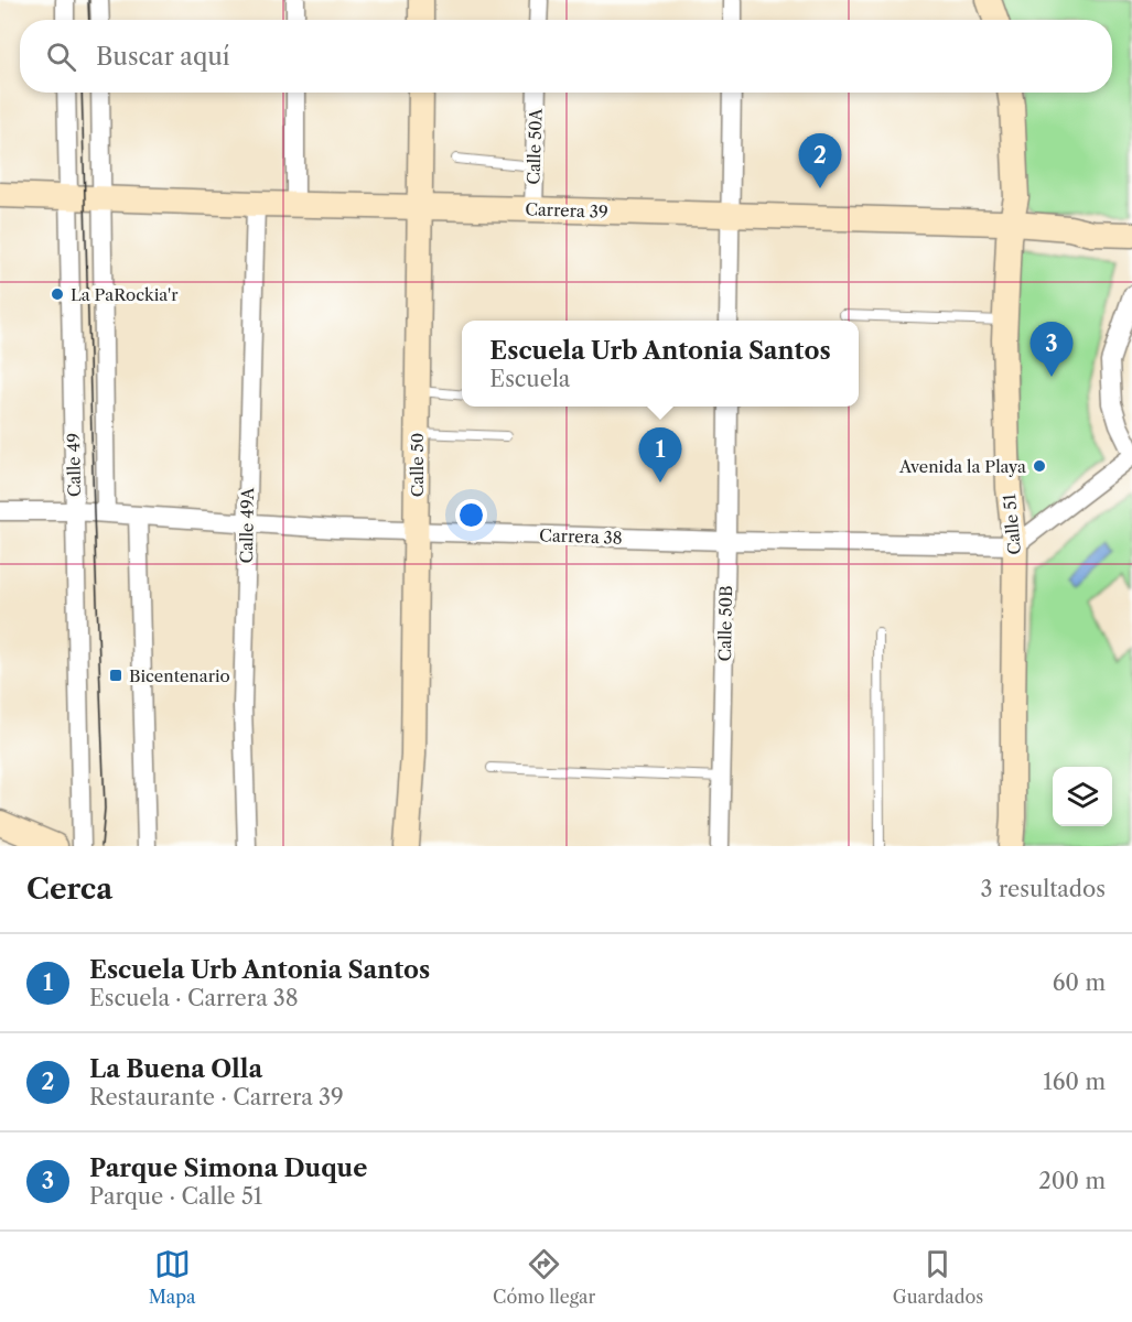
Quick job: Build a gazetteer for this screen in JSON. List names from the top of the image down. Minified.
{"streets":{"main road":["Carrera 39","Calle 50","Calle 51"],"street":["Calle 50A","Calle 49","Calle 49A","Carrera 38","Calle 50B"]},"crossings":[["Calle 50A","Carrera 39"],["Carrera 39","Calle 49"],["Carrera 39","Calle 50"],["Carrera 39","Calle 51"],["Carrera 39","Calle 49A"],["Calle 49","Carrera 38"],["Calle 50","Carrera 38"],["Calle 51","Carrera 38"],["Calle 49A","Carrera 38"],["Carrera 38","Calle 50B"]],"places":{"other":["La PaRockia'r","Avenida la Playa"],"transit":["Bicentenario"]},"page":{"search":"Buscar aquí","pins":["2","3","1"],"popup":["Escuela Urb Antonia Santos","Escuela"],"heading":["Cerca","3 resultados"],"list":[{"mark":"1","name":"Escuela Urb Antonia Santos","note":"Escuela · Carrera 38","value":"60 m"},{"mark":"2","name":"La Buena Olla","note":"Restaurante · Carrera 39","value":"160 m"},{"mark":"3","name":"Parque Simona Duque","note":"Parque · Calle 51","value":"200 m"}],"nav":["Mapa","Cómo llegar","Guardados"]}}
